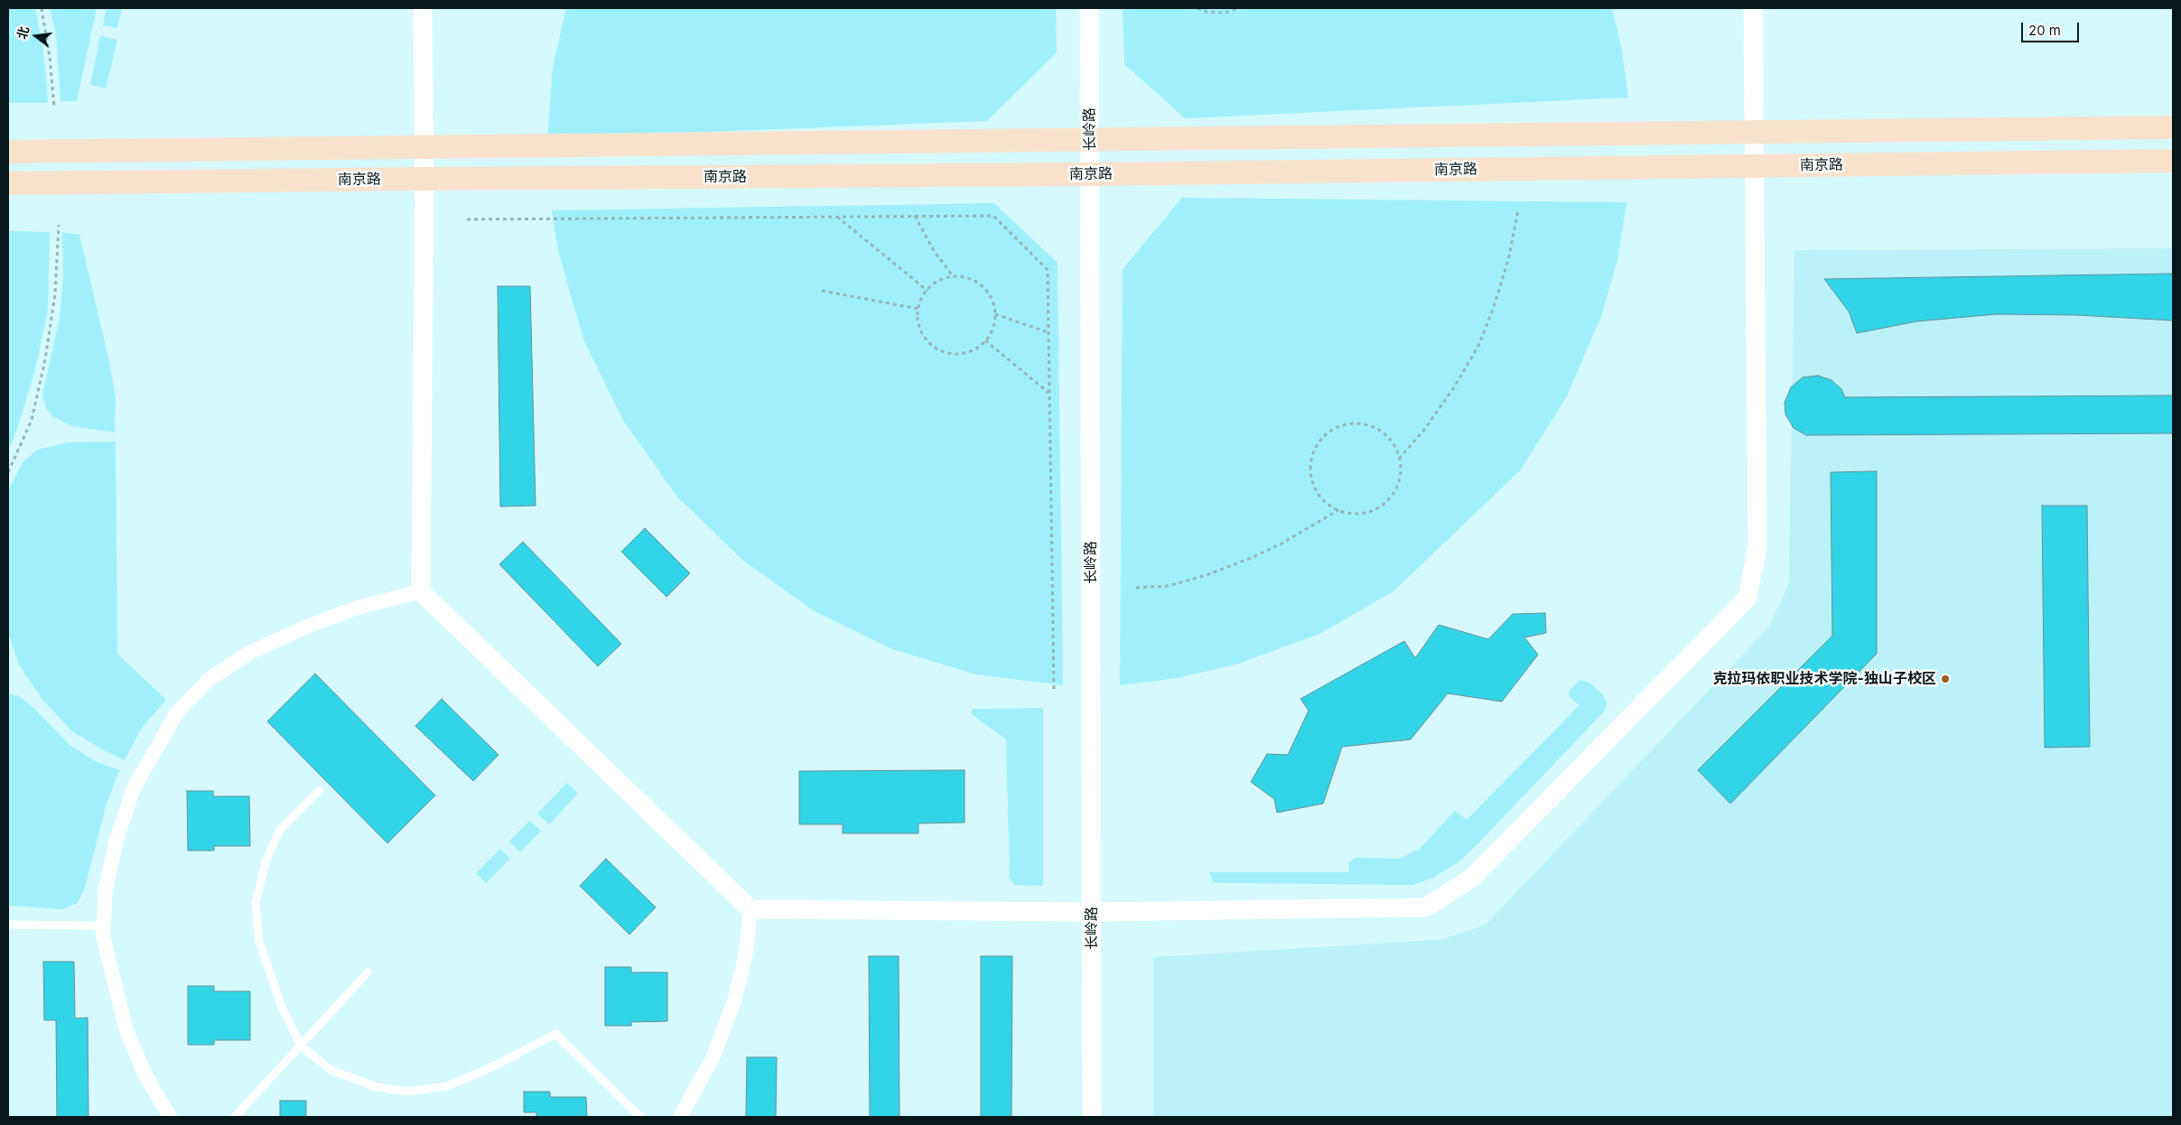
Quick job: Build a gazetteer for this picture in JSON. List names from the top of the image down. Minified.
{"streets":{"main road":["南京路"],"street":["长岭路"]},"crossings":[["长岭路","南京路"]],"places":["克拉玛依职业技术学院-独山子校区"],"scale_bar":"20 m","north":"left"}
